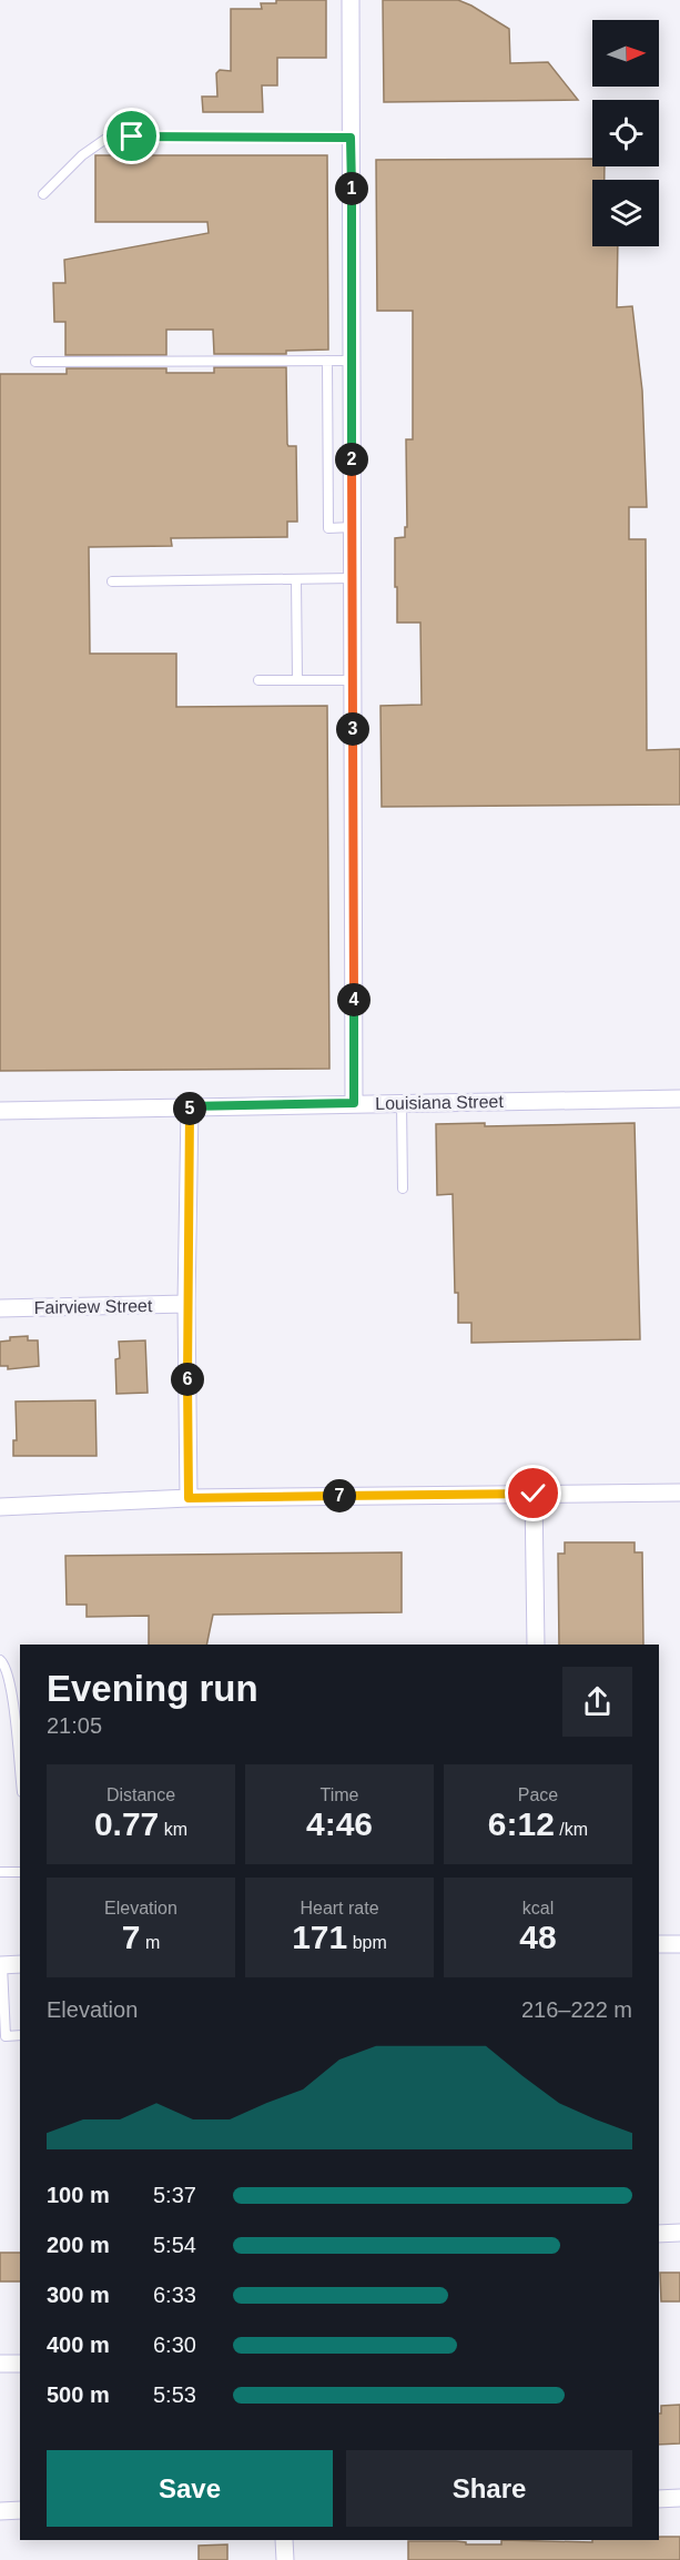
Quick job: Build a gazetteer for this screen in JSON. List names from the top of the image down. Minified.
{"streets":{"street":["Louisiana Street","Fairview Street"]},"north":"right","page":{"pins":["1","2","3","4","5","6","7"],"heading":["Evening run","21:05"],"stats":[["Distance","0.77 km"],["Time","4:46"],["Pace","6:12 /km"],["Elevation","7 m"],["Heart rate","171 bpm"],["kcal","48"]],"chart":["Elevation","216–222 m"],"list":[{"name":"100 m","note":"5:37"},{"name":"200 m","note":"5:54"},{"name":"300 m","note":"6:33"},{"name":"400 m","note":"6:30"},{"name":"500 m","note":"5:53"}],"buttons":["Save","Share"]}}
